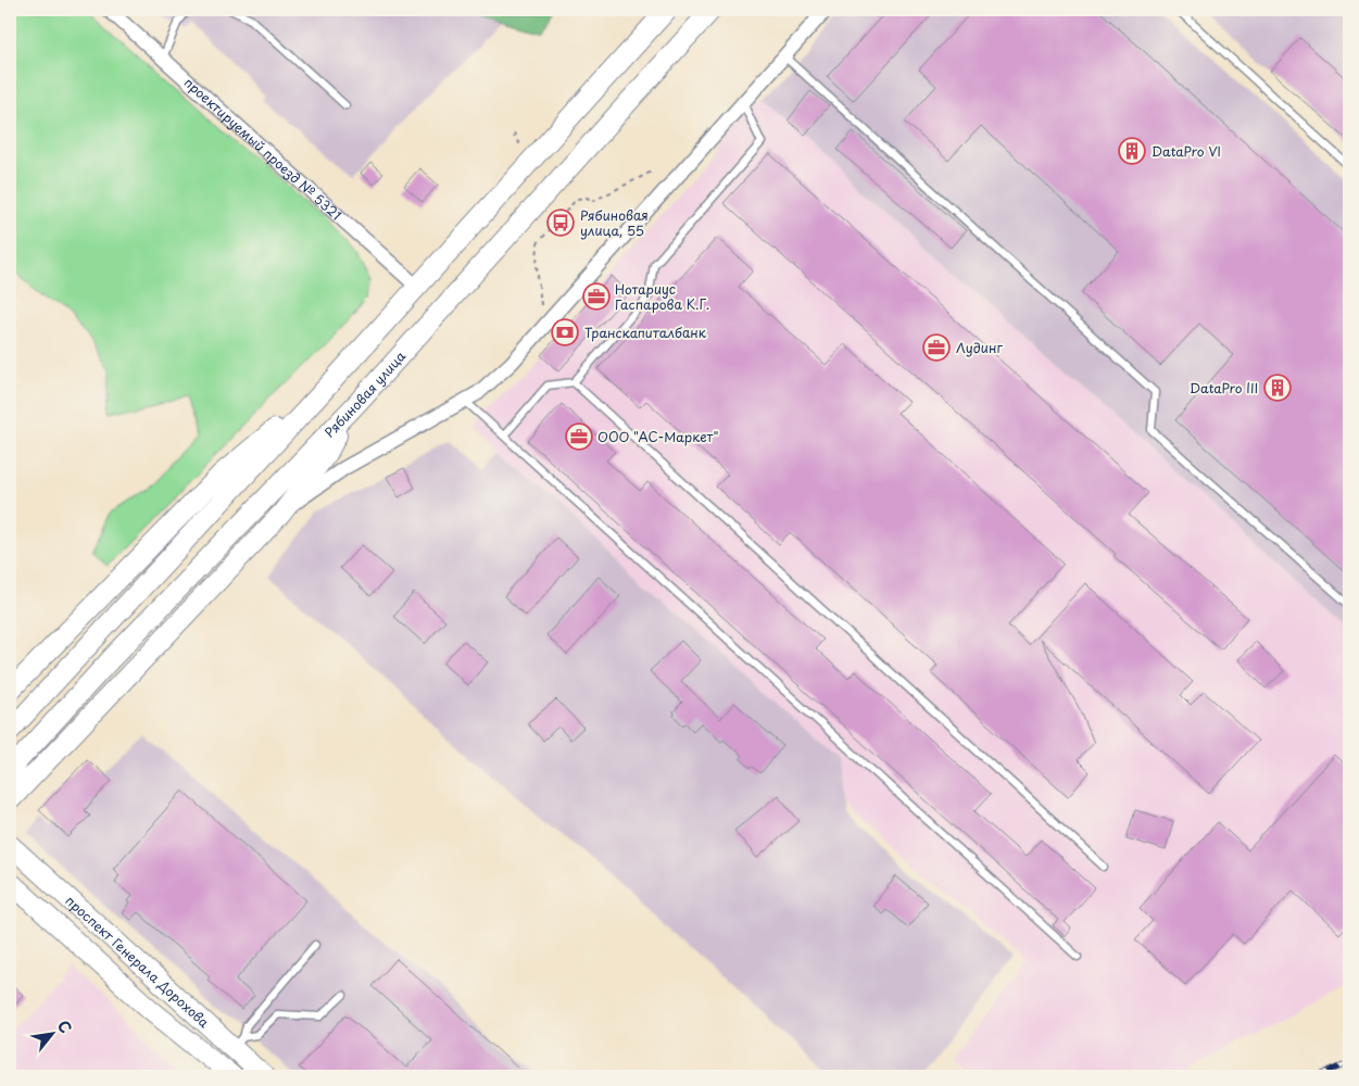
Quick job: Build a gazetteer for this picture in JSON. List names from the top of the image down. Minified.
{"streets":{"main road":["Рябиновая улица","проспект Генерала Дорохова"],"street":["проектируемый проезд № 5321"]},"places":{"building":["DataPro VI","DataPro III"],"bus stop":["Рябиновая улица, 55"],"office":["Нотариус Гаспарова К.Г.","Лудинг","ООО \"АС-Маркет\""],"bank":["Транскапиталбанк"]},"north":"top right"}
